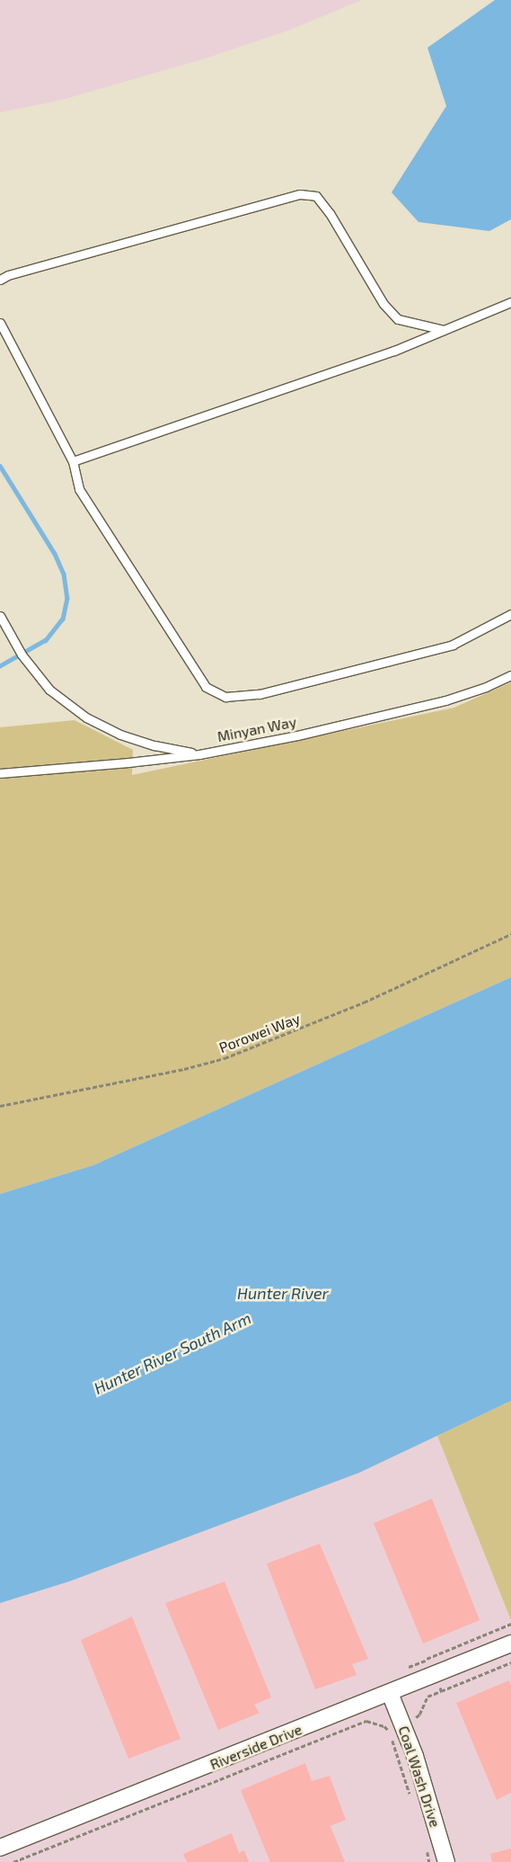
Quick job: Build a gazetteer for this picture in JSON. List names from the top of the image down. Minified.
{"streets":{"street":["Riverside Drive","Coal Wash Drive"],"lane":["Minyan Way"],"path":["Porowei Way"]},"crossings":[["Riverside Drive","Coal Wash Drive"]],"water":["Hunter River","Hunter River South Arm"]}
